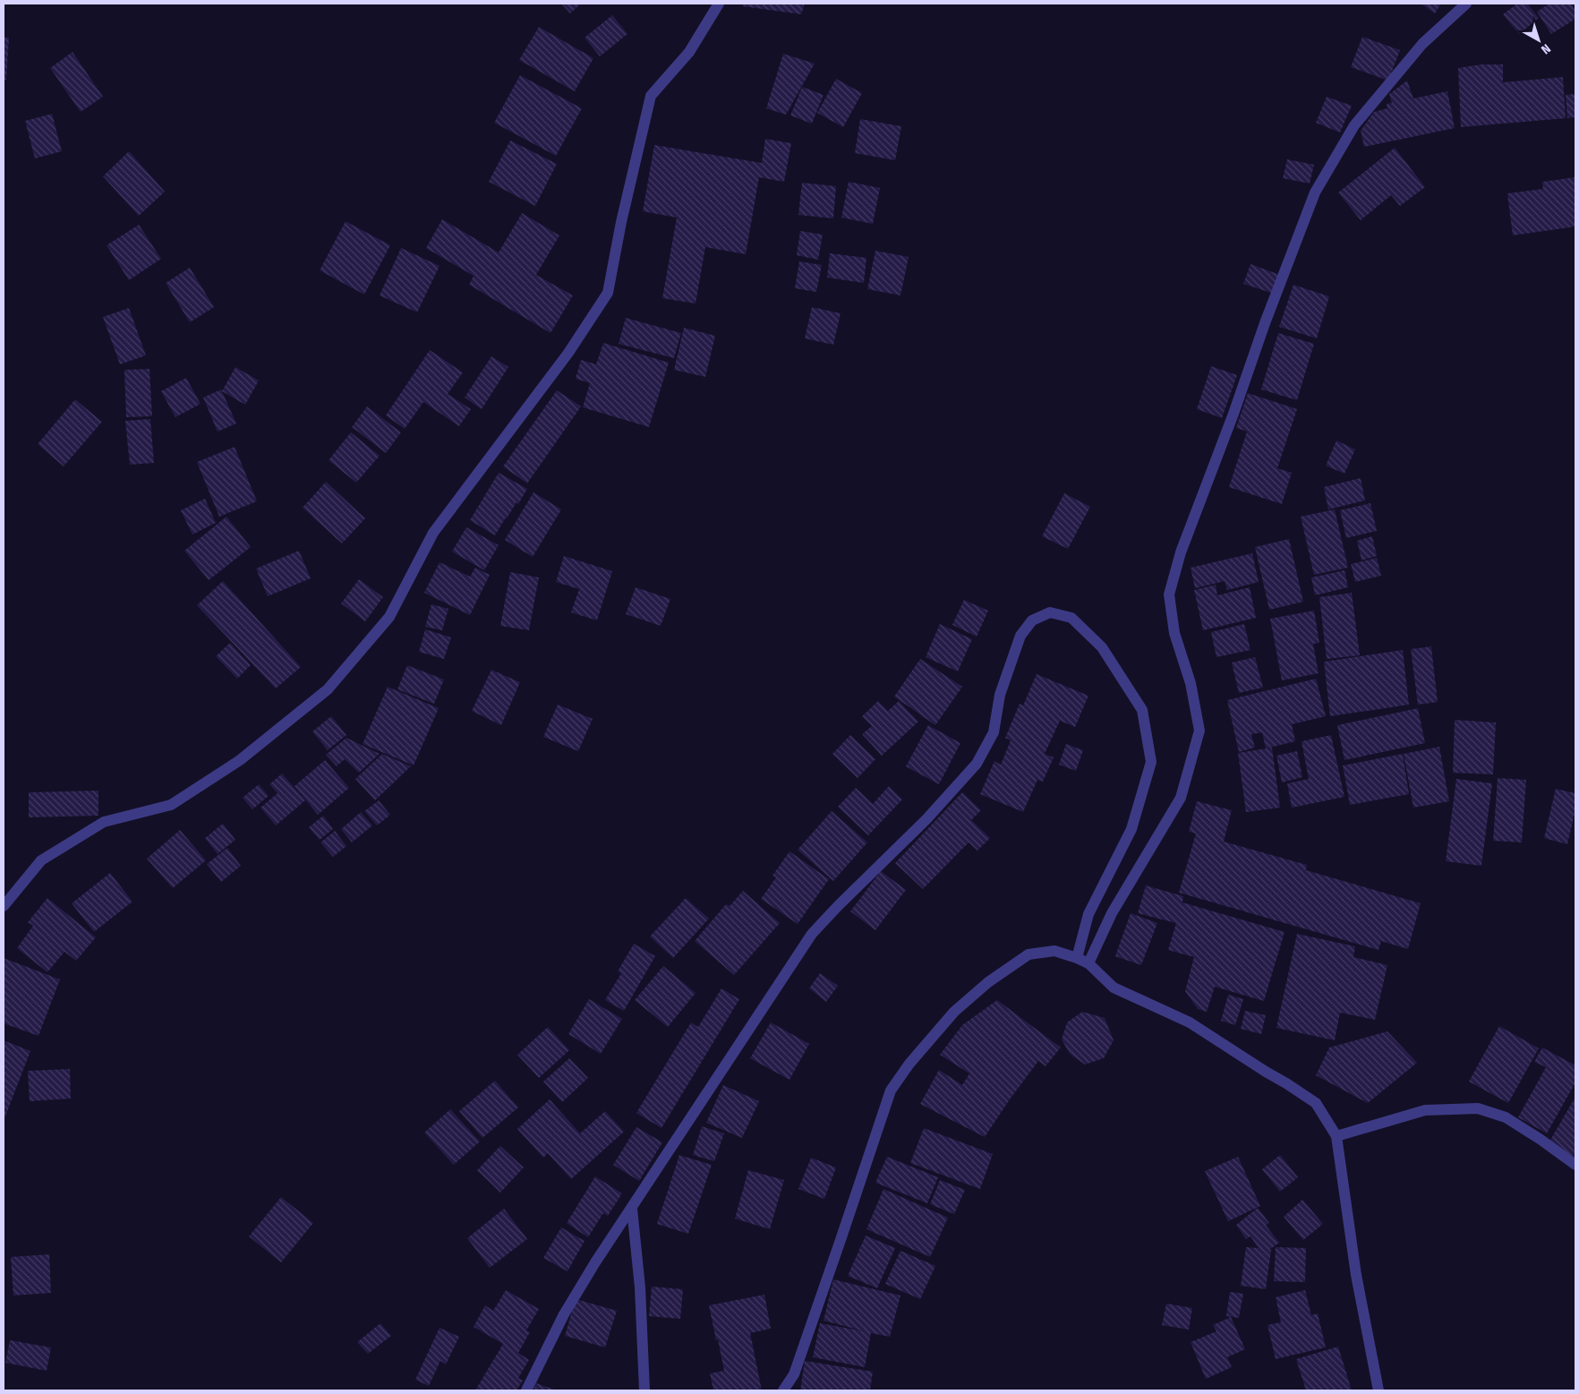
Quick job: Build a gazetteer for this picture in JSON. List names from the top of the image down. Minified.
{"north":"bottom right"}
